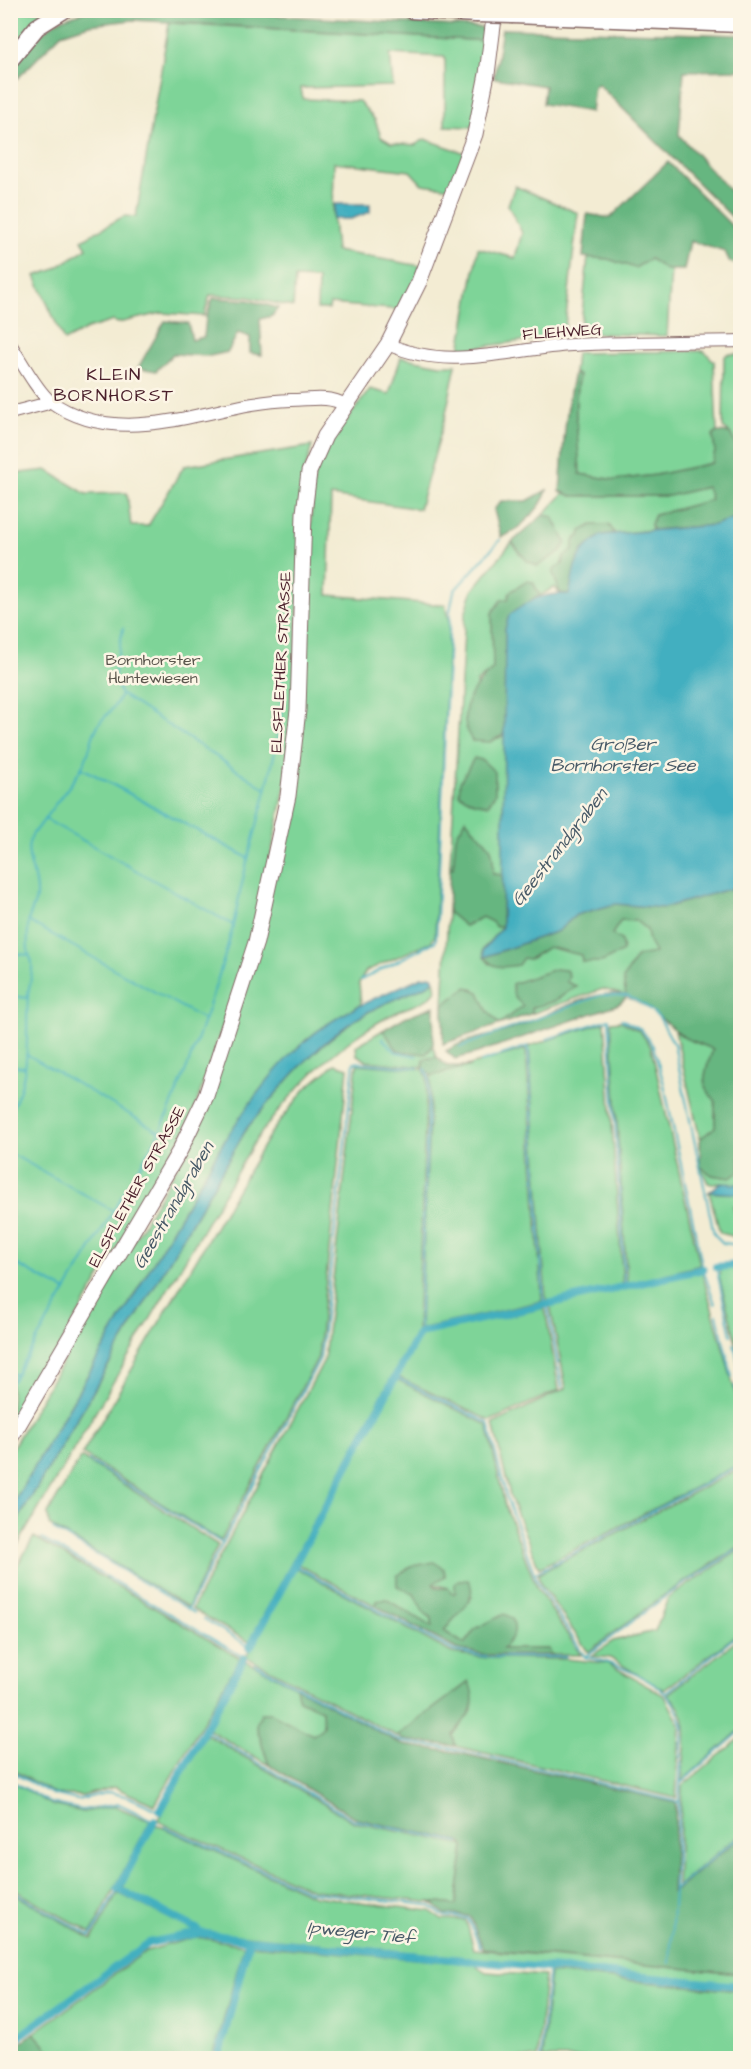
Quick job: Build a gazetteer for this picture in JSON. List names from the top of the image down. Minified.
{"streets":{"main road":["ELSFLETHER STRASSE"],"street":["FLIEHWEG"]},"crossings":[["FLIEHWEG","ELSFLETHER STRASSE"]],"districts":["KLEIN BORNHORST"],"water":["Großer Bornhorster See","Geestrandgraben","Ipweger Tief"],"parks":["Bornhorster Huntewiesen"]}
